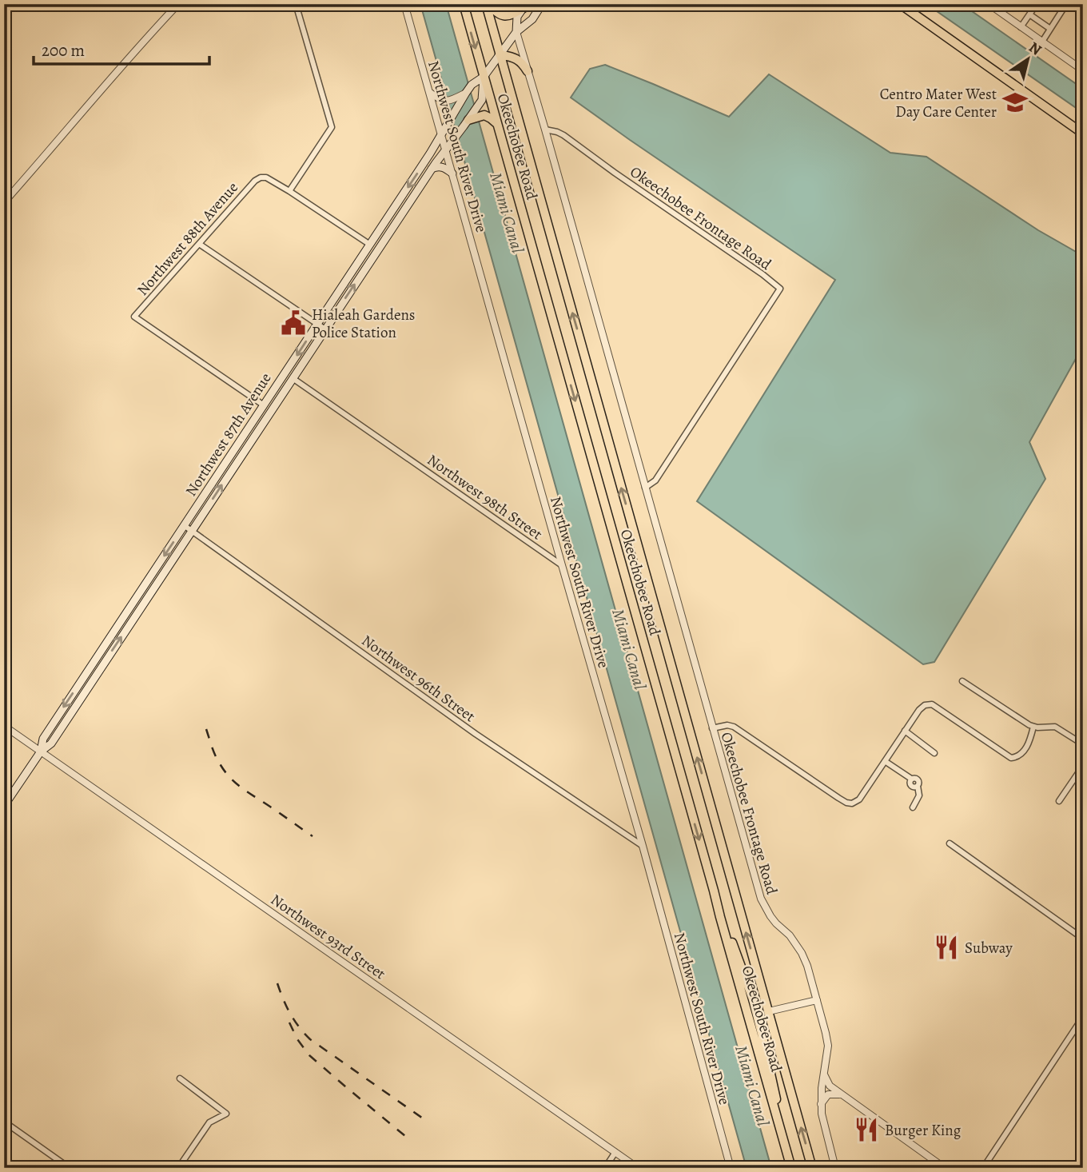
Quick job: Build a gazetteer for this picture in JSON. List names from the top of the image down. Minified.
{"streets":{"main road":["Okeechobee Road","Northwest 87th Avenue"],"street":["Northwest South River Drive","Okeechobee Frontage Road","Northwest 88th Avenue","Northwest 98th Street","Northwest 96th Street","Northwest 93rd Street"]},"crossings":[["Northwest South River Drive","Northwest 87th Avenue"],["Northwest South River Drive","Northwest 98th Street"],["Northwest South River Drive","Northwest 96th Street"],["Okeechobee Road","Northwest 87th Avenue"],["Northwest 88th Avenue","Northwest 87th Avenue"],["Northwest 87th Avenue","Northwest 98th Street"],["Northwest 87th Avenue","Northwest 96th Street"],["Northwest 87th Avenue","Northwest 93rd Street"]],"water":["Miami Canal"],"places":{"school or university":["Centro Mater West Day Care Center"],"public building":["Hialeah Gardens Police Station"],"restaurant":["Subway","Burger King"]},"scale_bar":"200 m","north":"top right"}
